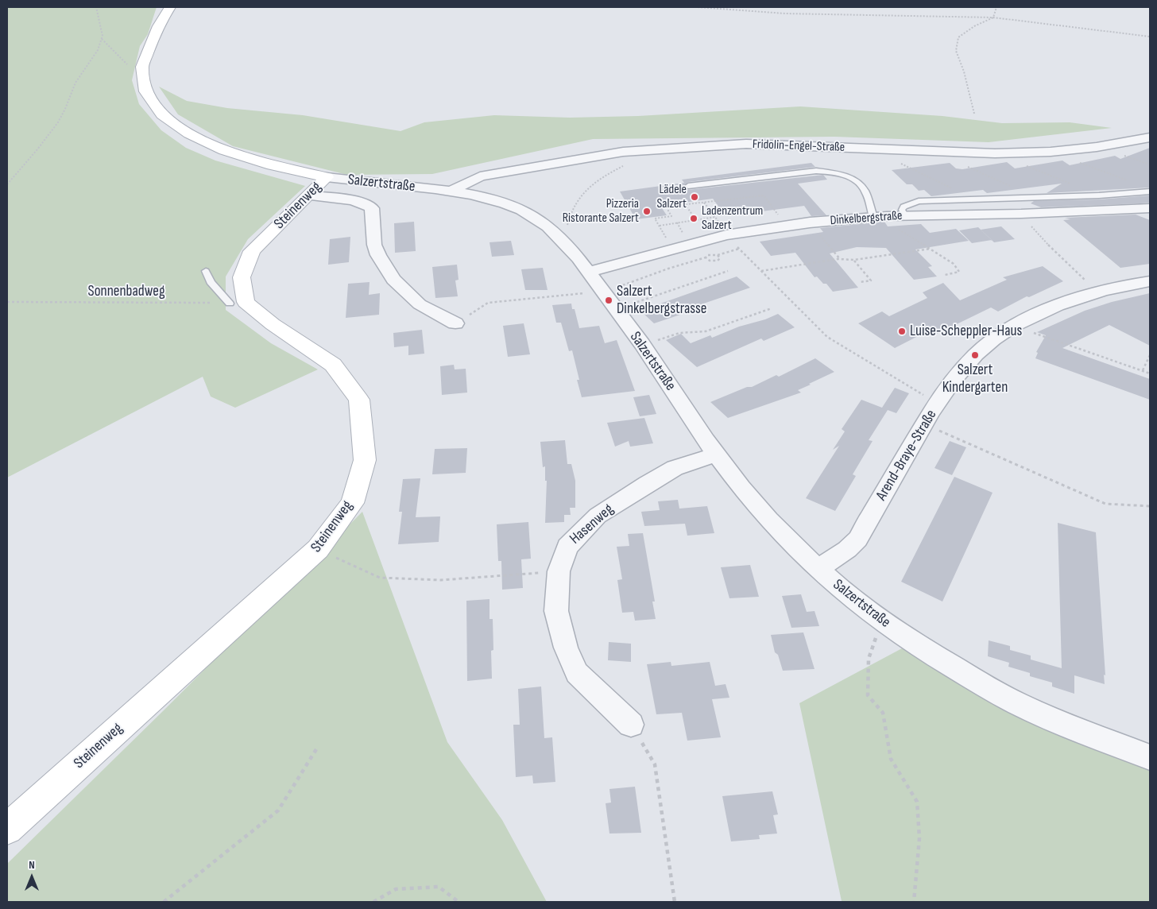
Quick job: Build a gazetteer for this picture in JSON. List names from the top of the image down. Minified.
{"streets":{"street":["Fridolin-Engel-Straße","Salzertstraße","Steinenweg","Dinkelbergstraße","Arend-Braye-Straße","Hasenweg"],"path":["Sonnenbadweg"]},"crossings":[["Fridolin-Engel-Straße","Salzertstraße"],["Salzertstraße","Steinenweg"],["Salzertstraße","Dinkelbergstraße"],["Salzertstraße","Arend-Braye-Straße"],["Salzertstraße","Hasenweg"]],"places":["Lädele Salzert","Pizzeria Ristorante Salzert","Ladenzentrum Salzert","Salzert Dinkelbergstrasse","Luise‑Scheppler‑Haus","Salzert Kindergarten"],"north":"top"}
